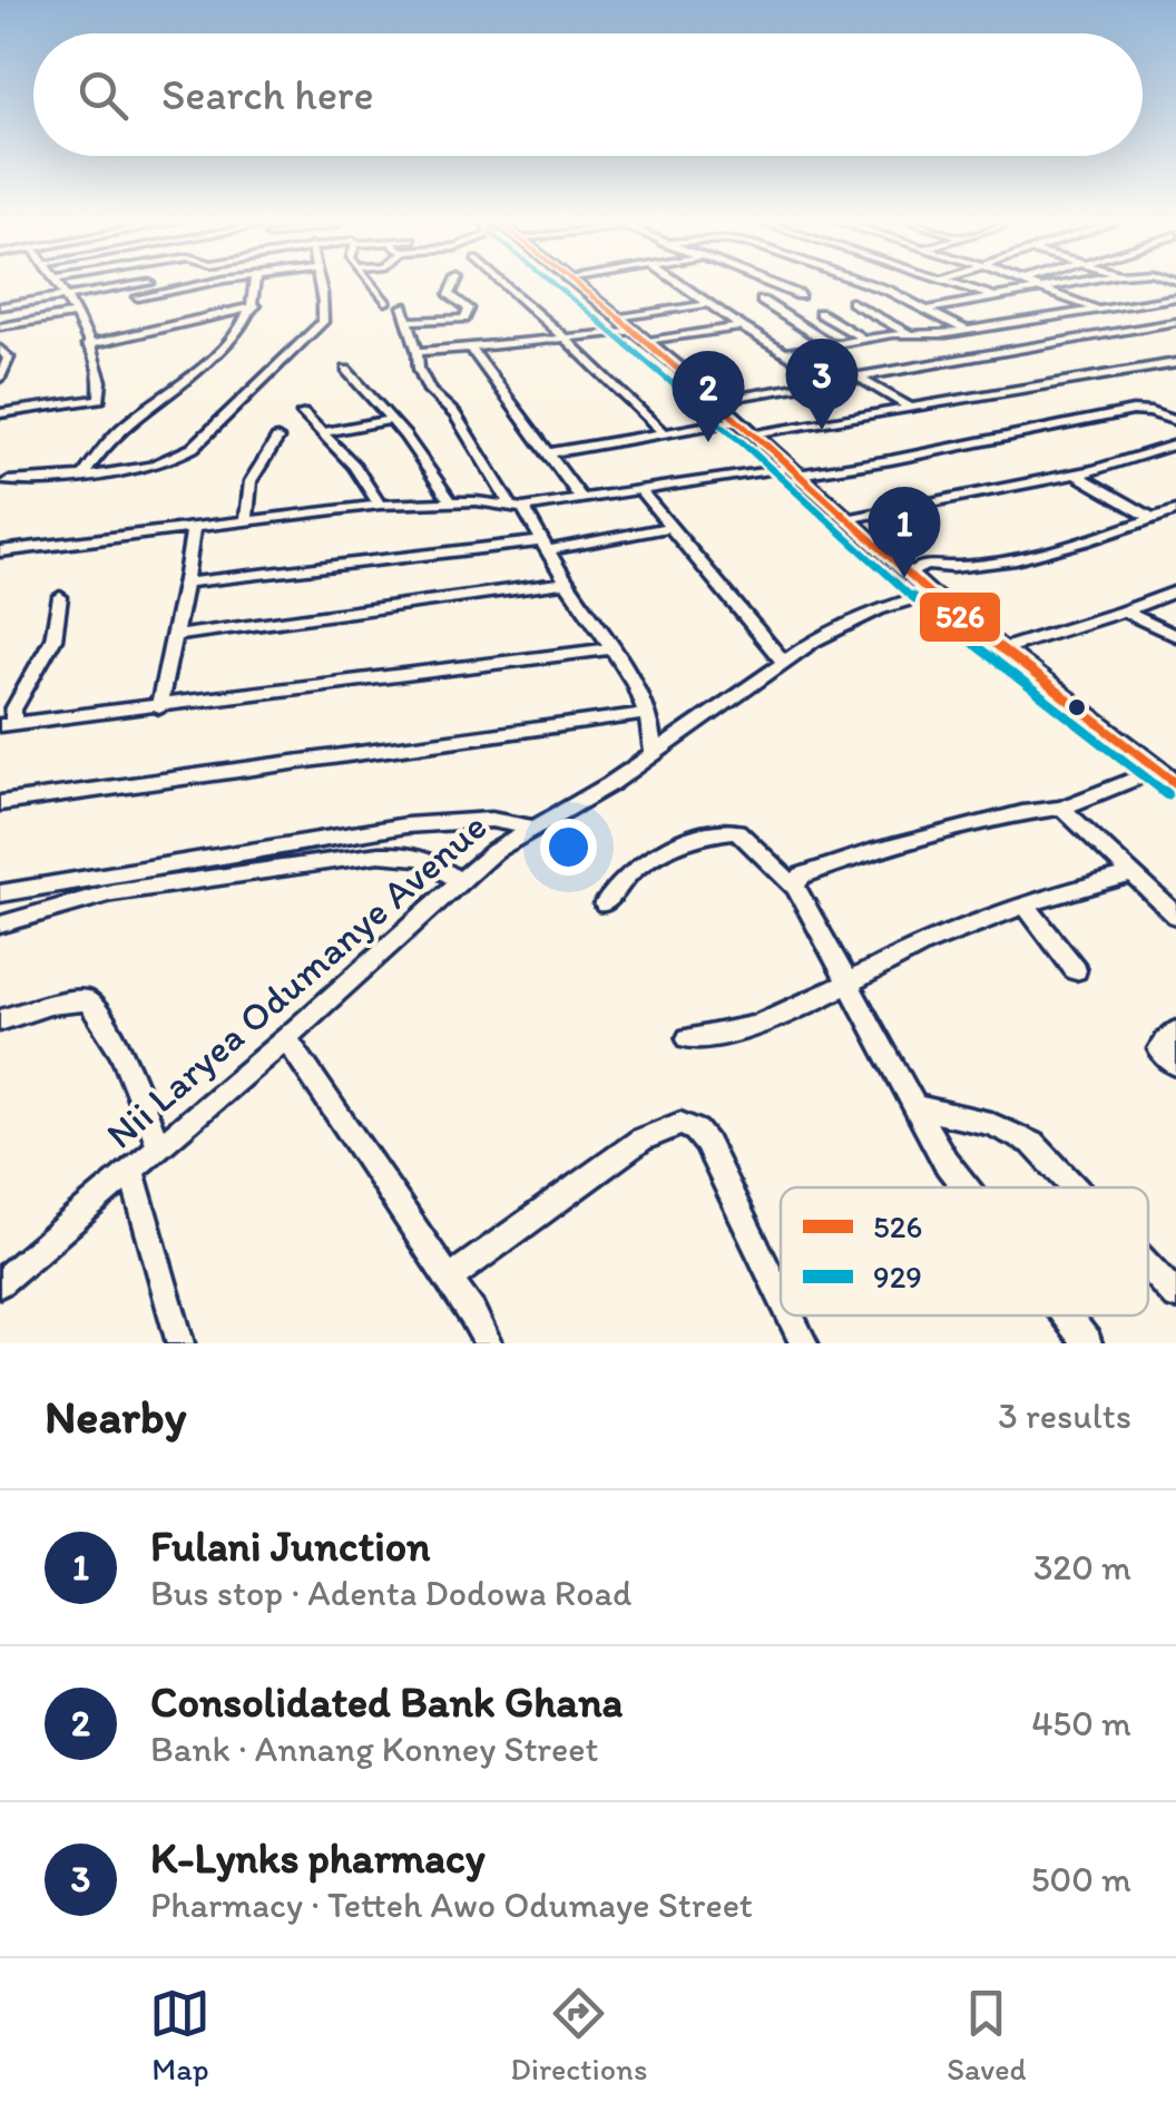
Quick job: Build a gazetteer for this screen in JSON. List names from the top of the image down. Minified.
{"streets":{"street":["Nii Laryea Odumanye Avenue"]},"lines":["transit line 526","transit line 929"],"legend":["526","929"],"page":{"search":"Search here","pins":["3","2","1"],"heading":["Nearby","3 results"],"list":[{"mark":"1","name":"Fulani Junction","note":"Bus stop · Adenta Dodowa Road","value":"320 m"},{"mark":"2","name":"Consolidated Bank Ghana","note":"Bank · Annang Konney Street","value":"450 m"},{"mark":"3","name":"K-Lynks pharmacy","note":"Pharmacy · Tetteh Awo Odumaye Street","value":"500 m"}],"nav":["Map","Directions","Saved"]}}
